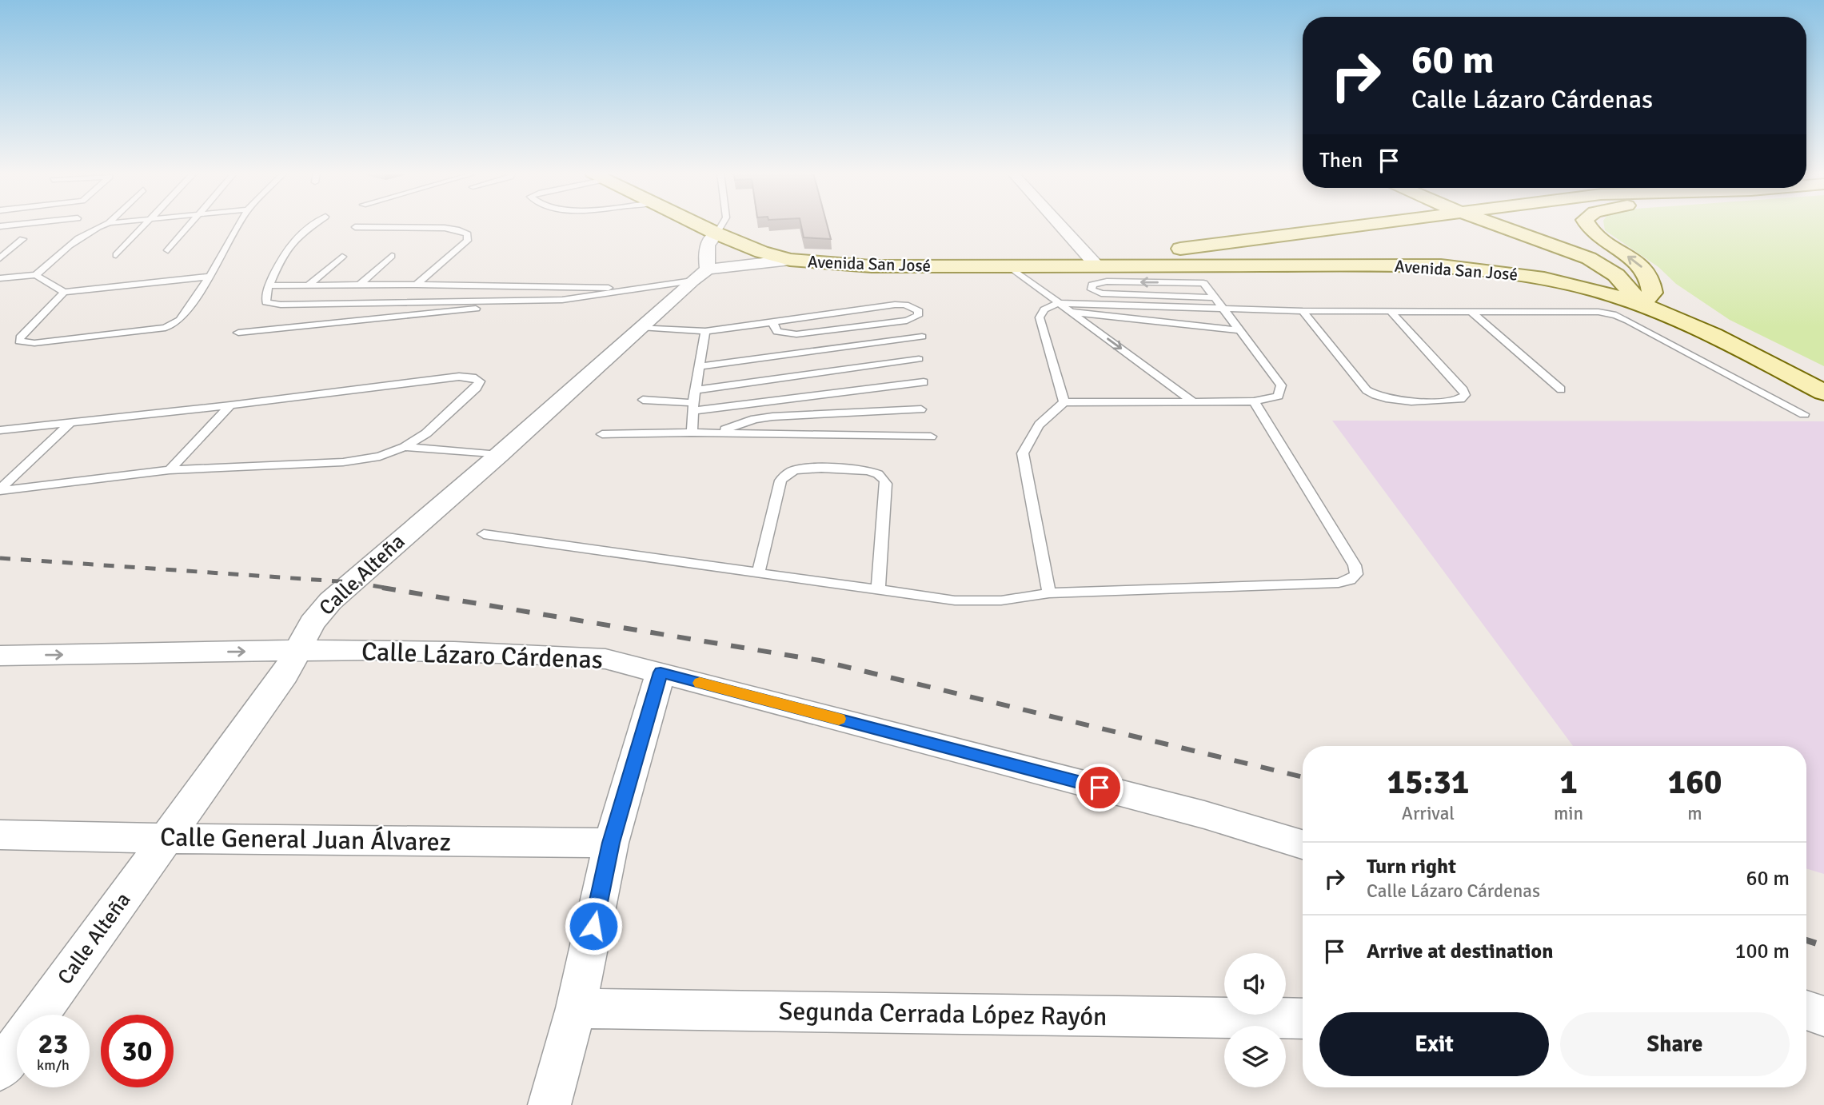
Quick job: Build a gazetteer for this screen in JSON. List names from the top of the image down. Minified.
{"streets":{"main road":["Avenida San José"],"street":["Calle Alteña","Calle Lázaro Cárdenas","Calle General Juan Álvarez","Segunda Cerrada López Rayón"]},"crossings":[["Calle Alteña","Calle Lázaro Cárdenas"],["Calle Alteña","Calle General Juan Álvarez"]],"page":{"turn":["60 m","Calle Lázaro Cárdenas"],"then":"Then","eta":["15:31","Arrival","1","min","160","m"],"list":[{"name":"Turn right","note":"Calle Lázaro Cárdenas","value":"60 m"},{"name":"Arrive at destination","value":"100 m"}],"buttons":["Exit","Share"],"speed":"23 km/h","limit":"30"}}
